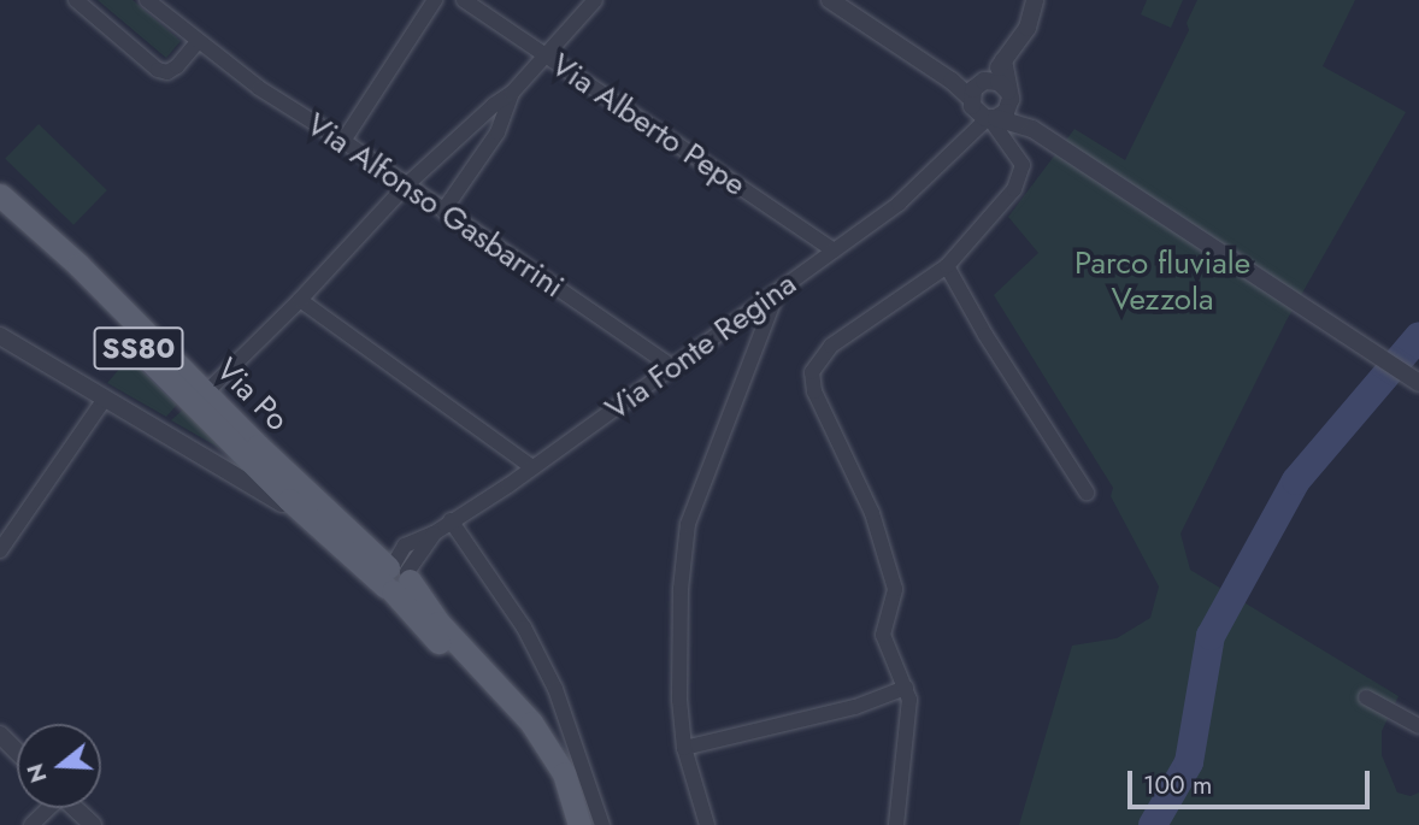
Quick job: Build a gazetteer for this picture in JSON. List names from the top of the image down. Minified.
{"streets":{"main road":["SS80","Via Po"],"street":["Via Alberto Pepe","Via Alfonso Gasbarrini","Via Fonte Regina"]},"crossings":[["Via Alberto Pepe","Via Fonte Regina"],["Via Alfonso Gasbarrini","Via Fonte Regina"],["Via Fonte Regina","SS80"],["SS80","Via Po"]],"parks":["Parco fluviale Vezzola"],"scale_bar":"100 m","north":"left"}
